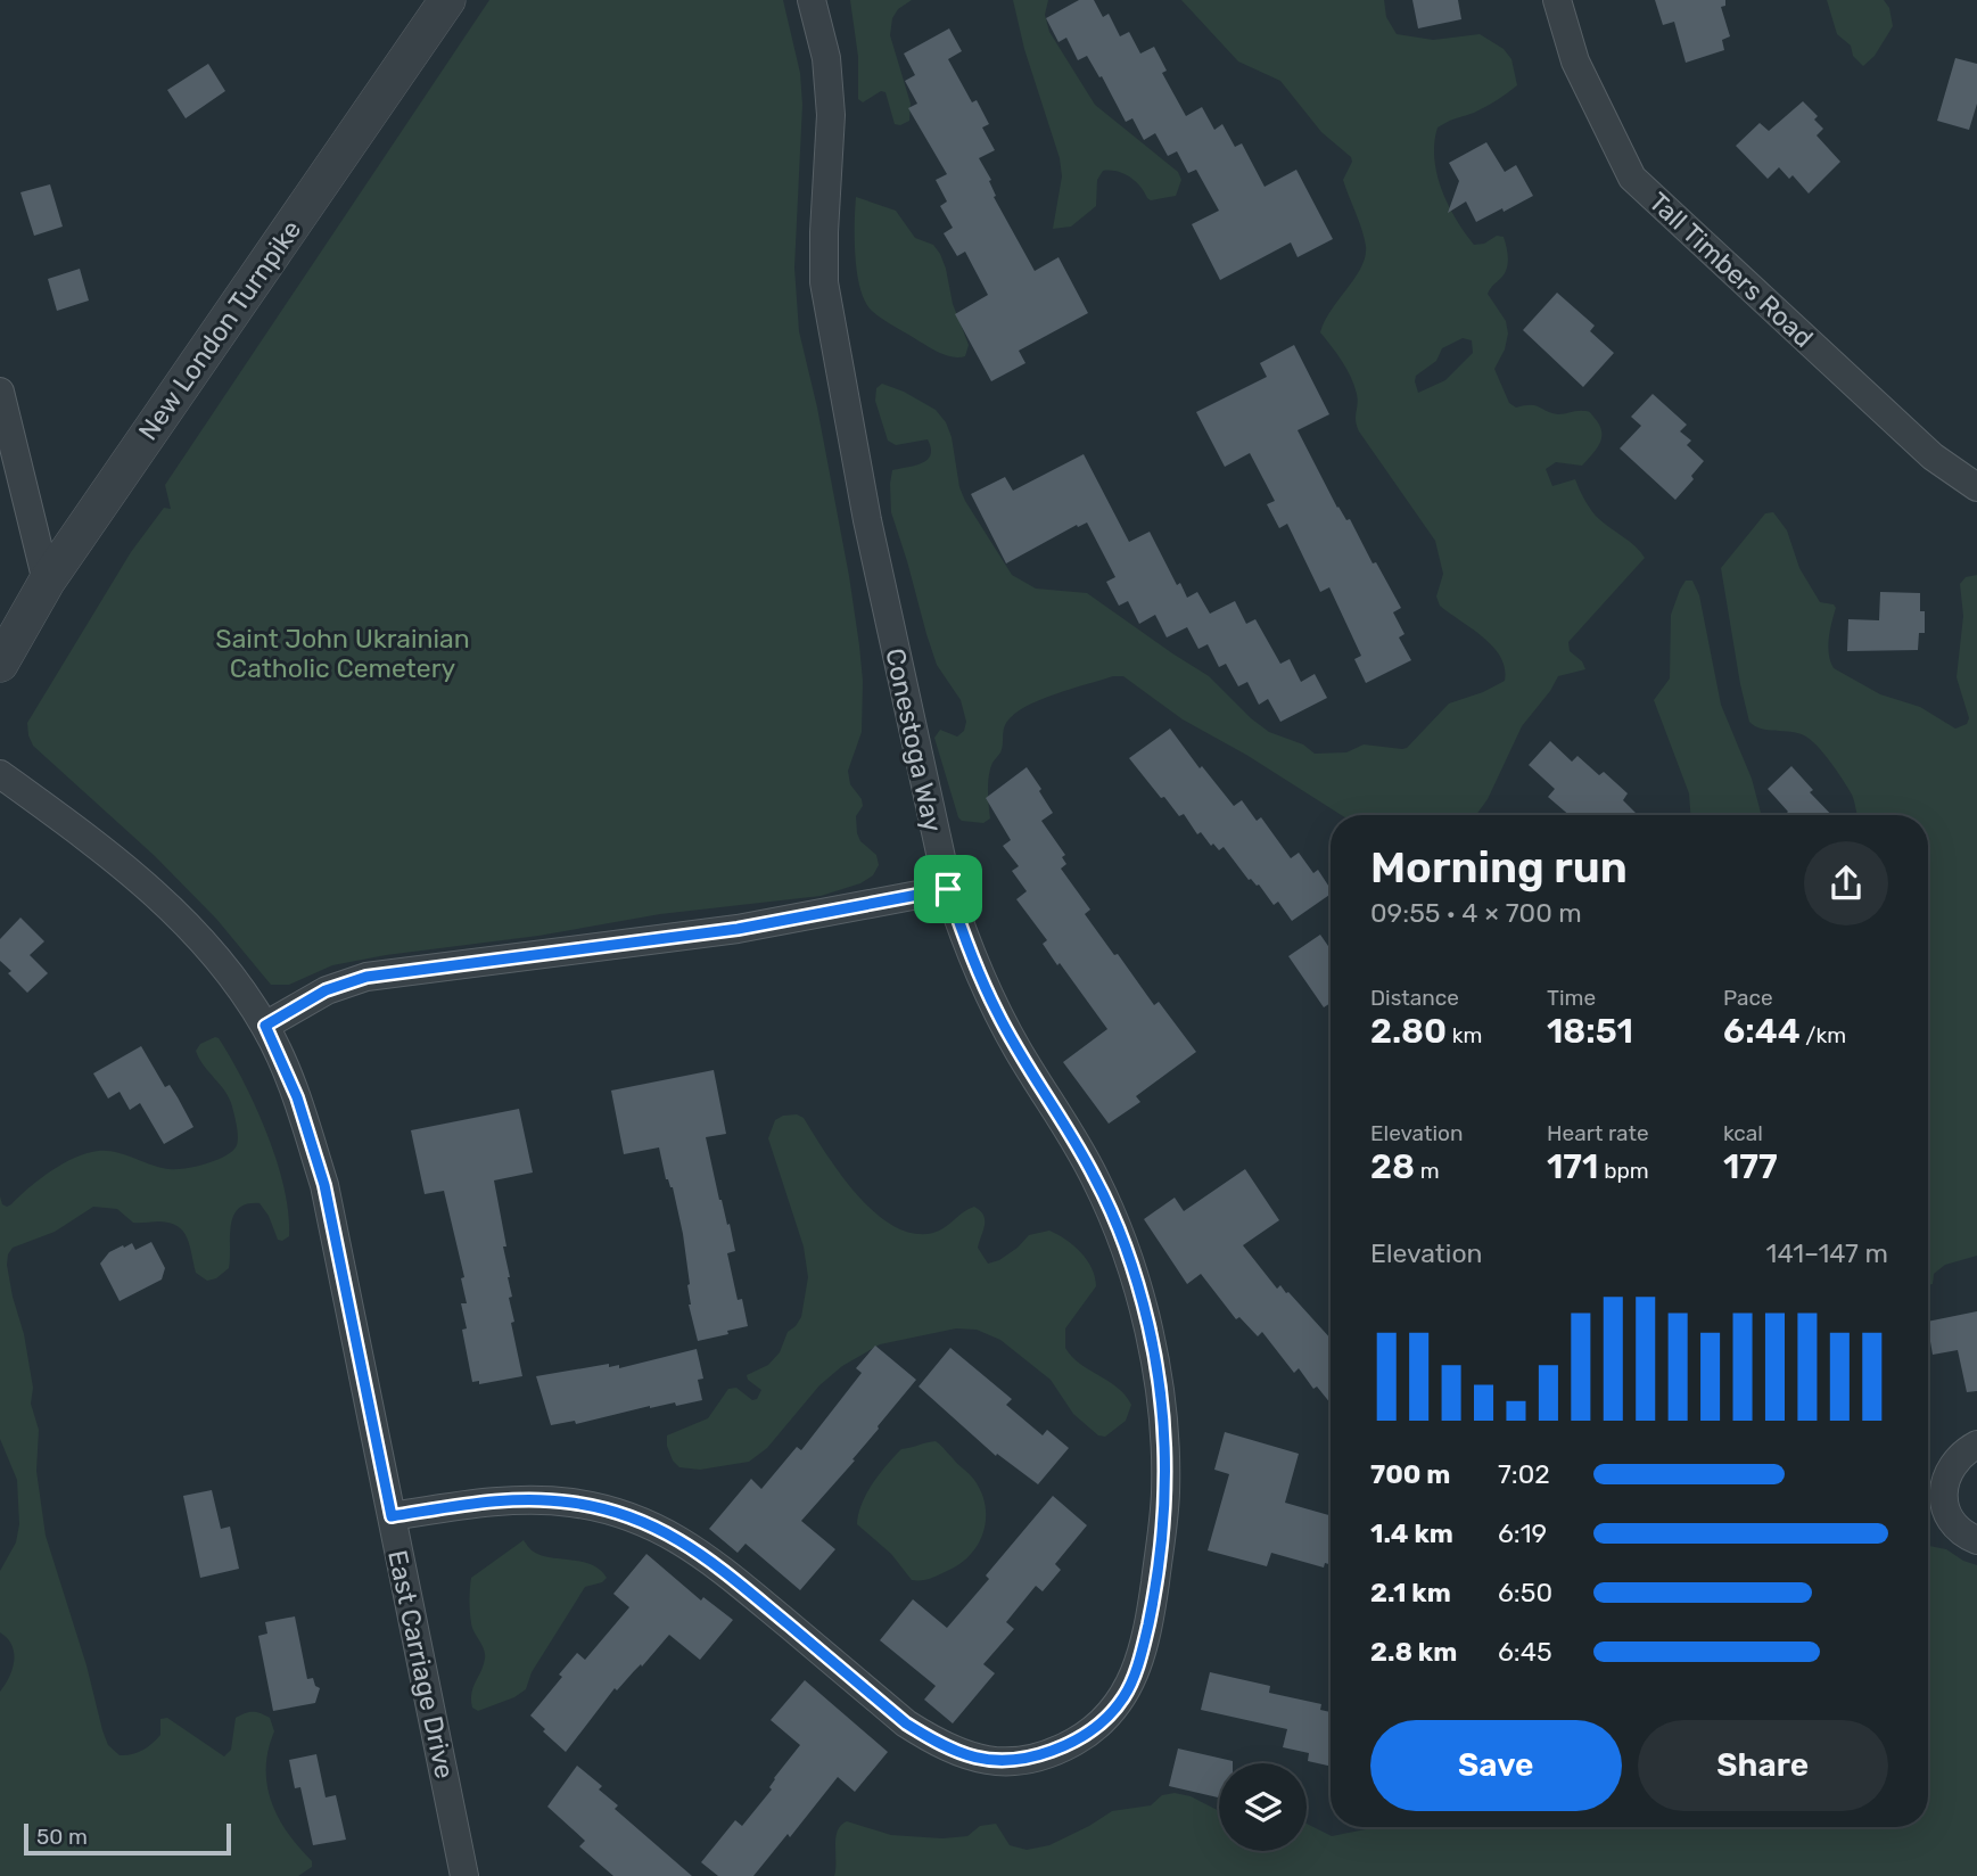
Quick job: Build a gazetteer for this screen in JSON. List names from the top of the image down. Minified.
{"streets":{"street":["Tall Timbers Road","New London Turnpike","Conestoga Way","East Carriage Drive"]},"crossings":[["Conestoga Way","East Carriage Drive"]],"parks":["Saint John Ukrainian Catholic Cemetery"],"scale_bar":"50 m","page":{"heading":["Morning run","09:55 · 4 × 700 m"],"stats":[["Distance","2.80 km"],["Time","18:51"],["Pace","6:44 /km"],["Elevation","28 m"],["Heart rate","171 bpm"],["kcal","177"]],"chart":["Elevation","141–147 m"],"list":[{"name":"700 m","note":"7:02"},{"name":"1.4 km","note":"6:19"},{"name":"2.1 km","note":"6:50"},{"name":"2.8 km","note":"6:45"}],"buttons":["Save","Share"],"scale":"50 m"}}
